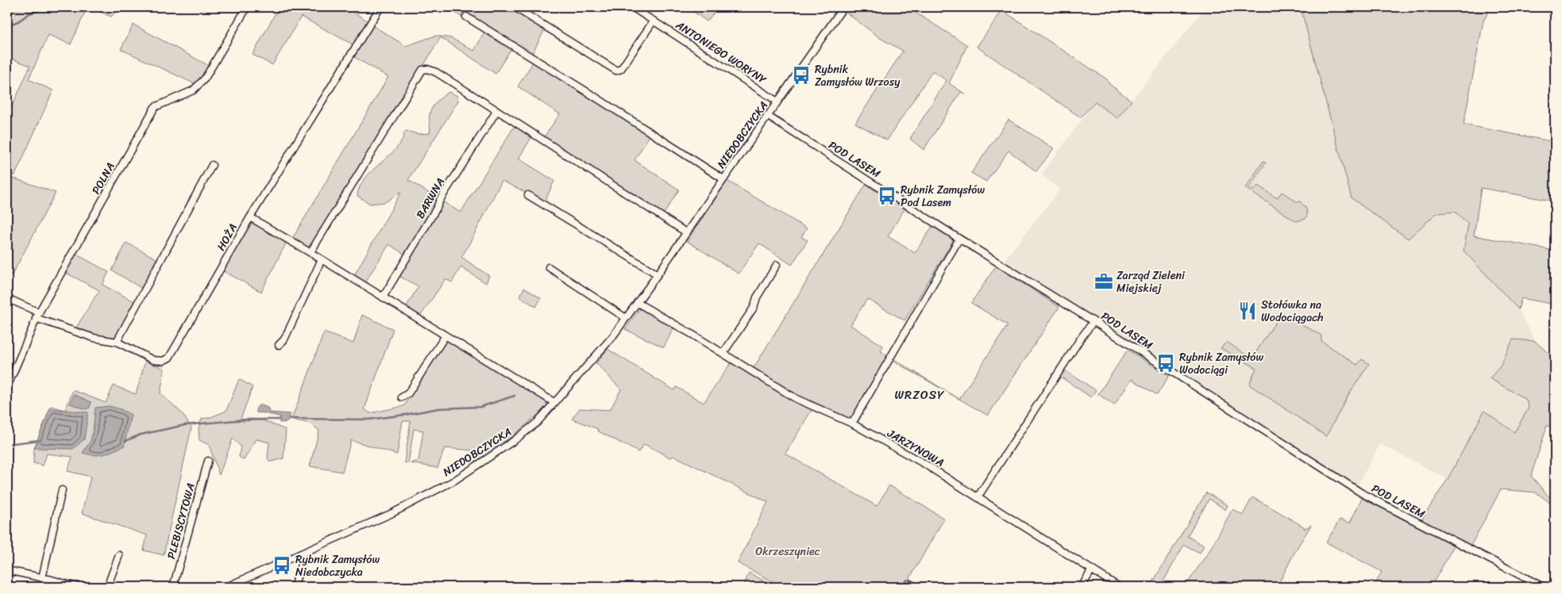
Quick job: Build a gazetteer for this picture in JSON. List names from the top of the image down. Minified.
{"streets":{"street":["ANTONIEGO WORYNY","NIEDOBCZYCKA","POD LASEM","POLNA","BARWNA","HOŻA","JARZYNOWA","PLEBISCYTOWA"]},"crossings":[["ANTONIEGO WORYNY","NIEDOBCZYCKA"],["NIEDOBCZYCKA","POD LASEM"],["NIEDOBCZYCKA","JARZYNOWA"],["POLNA","HOŻA"]],"districts":["WRZOSY"],"parks":["Okrzeszyniec"],"places":{"bus stop":["Rybnik Zamysłów Wrzosy","Rybnik Zamysłów Pod Lasem","Rybnik Zamysłów Wodociągi","Rybnik Zamysłów Niedobczycka"],"office":["Zarząd Zieleni Miejskiej"],"restaurant":["Stołówka na Wodociągach"]}}
